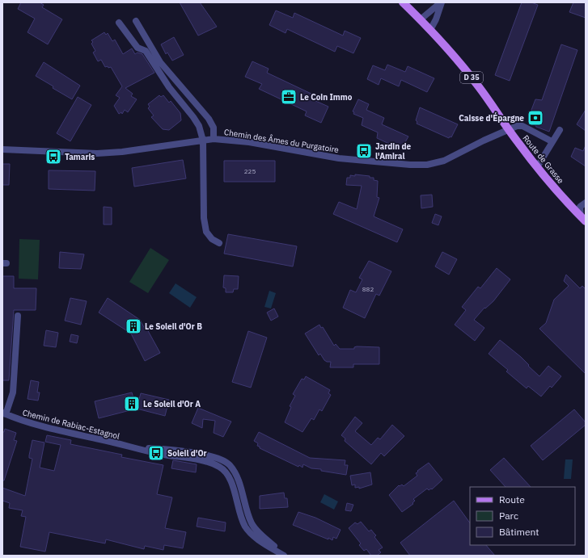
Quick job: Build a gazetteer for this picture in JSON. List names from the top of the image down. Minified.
{"streets":{"main road":["D 35","Route de Grasse"],"street":["Chemin des Âmes du Purgatoire","Chemin de Rabiac-Estagnol"]},"crossings":[["Chemin des Âmes du Purgatoire","Route de Grasse"]],"places":{"office":["Le Coin Immo"],"bank":["Caisse d'Épargne"],"bus stop":["Jardin de l'Amiral","Tamaris","Soleil d'Or"],"building":["Le Soleil d'Or B","Le Soleil d'Or A"]},"house_numbers":["225","882"],"legend":["Route","Parc","Bâtiment"]}
